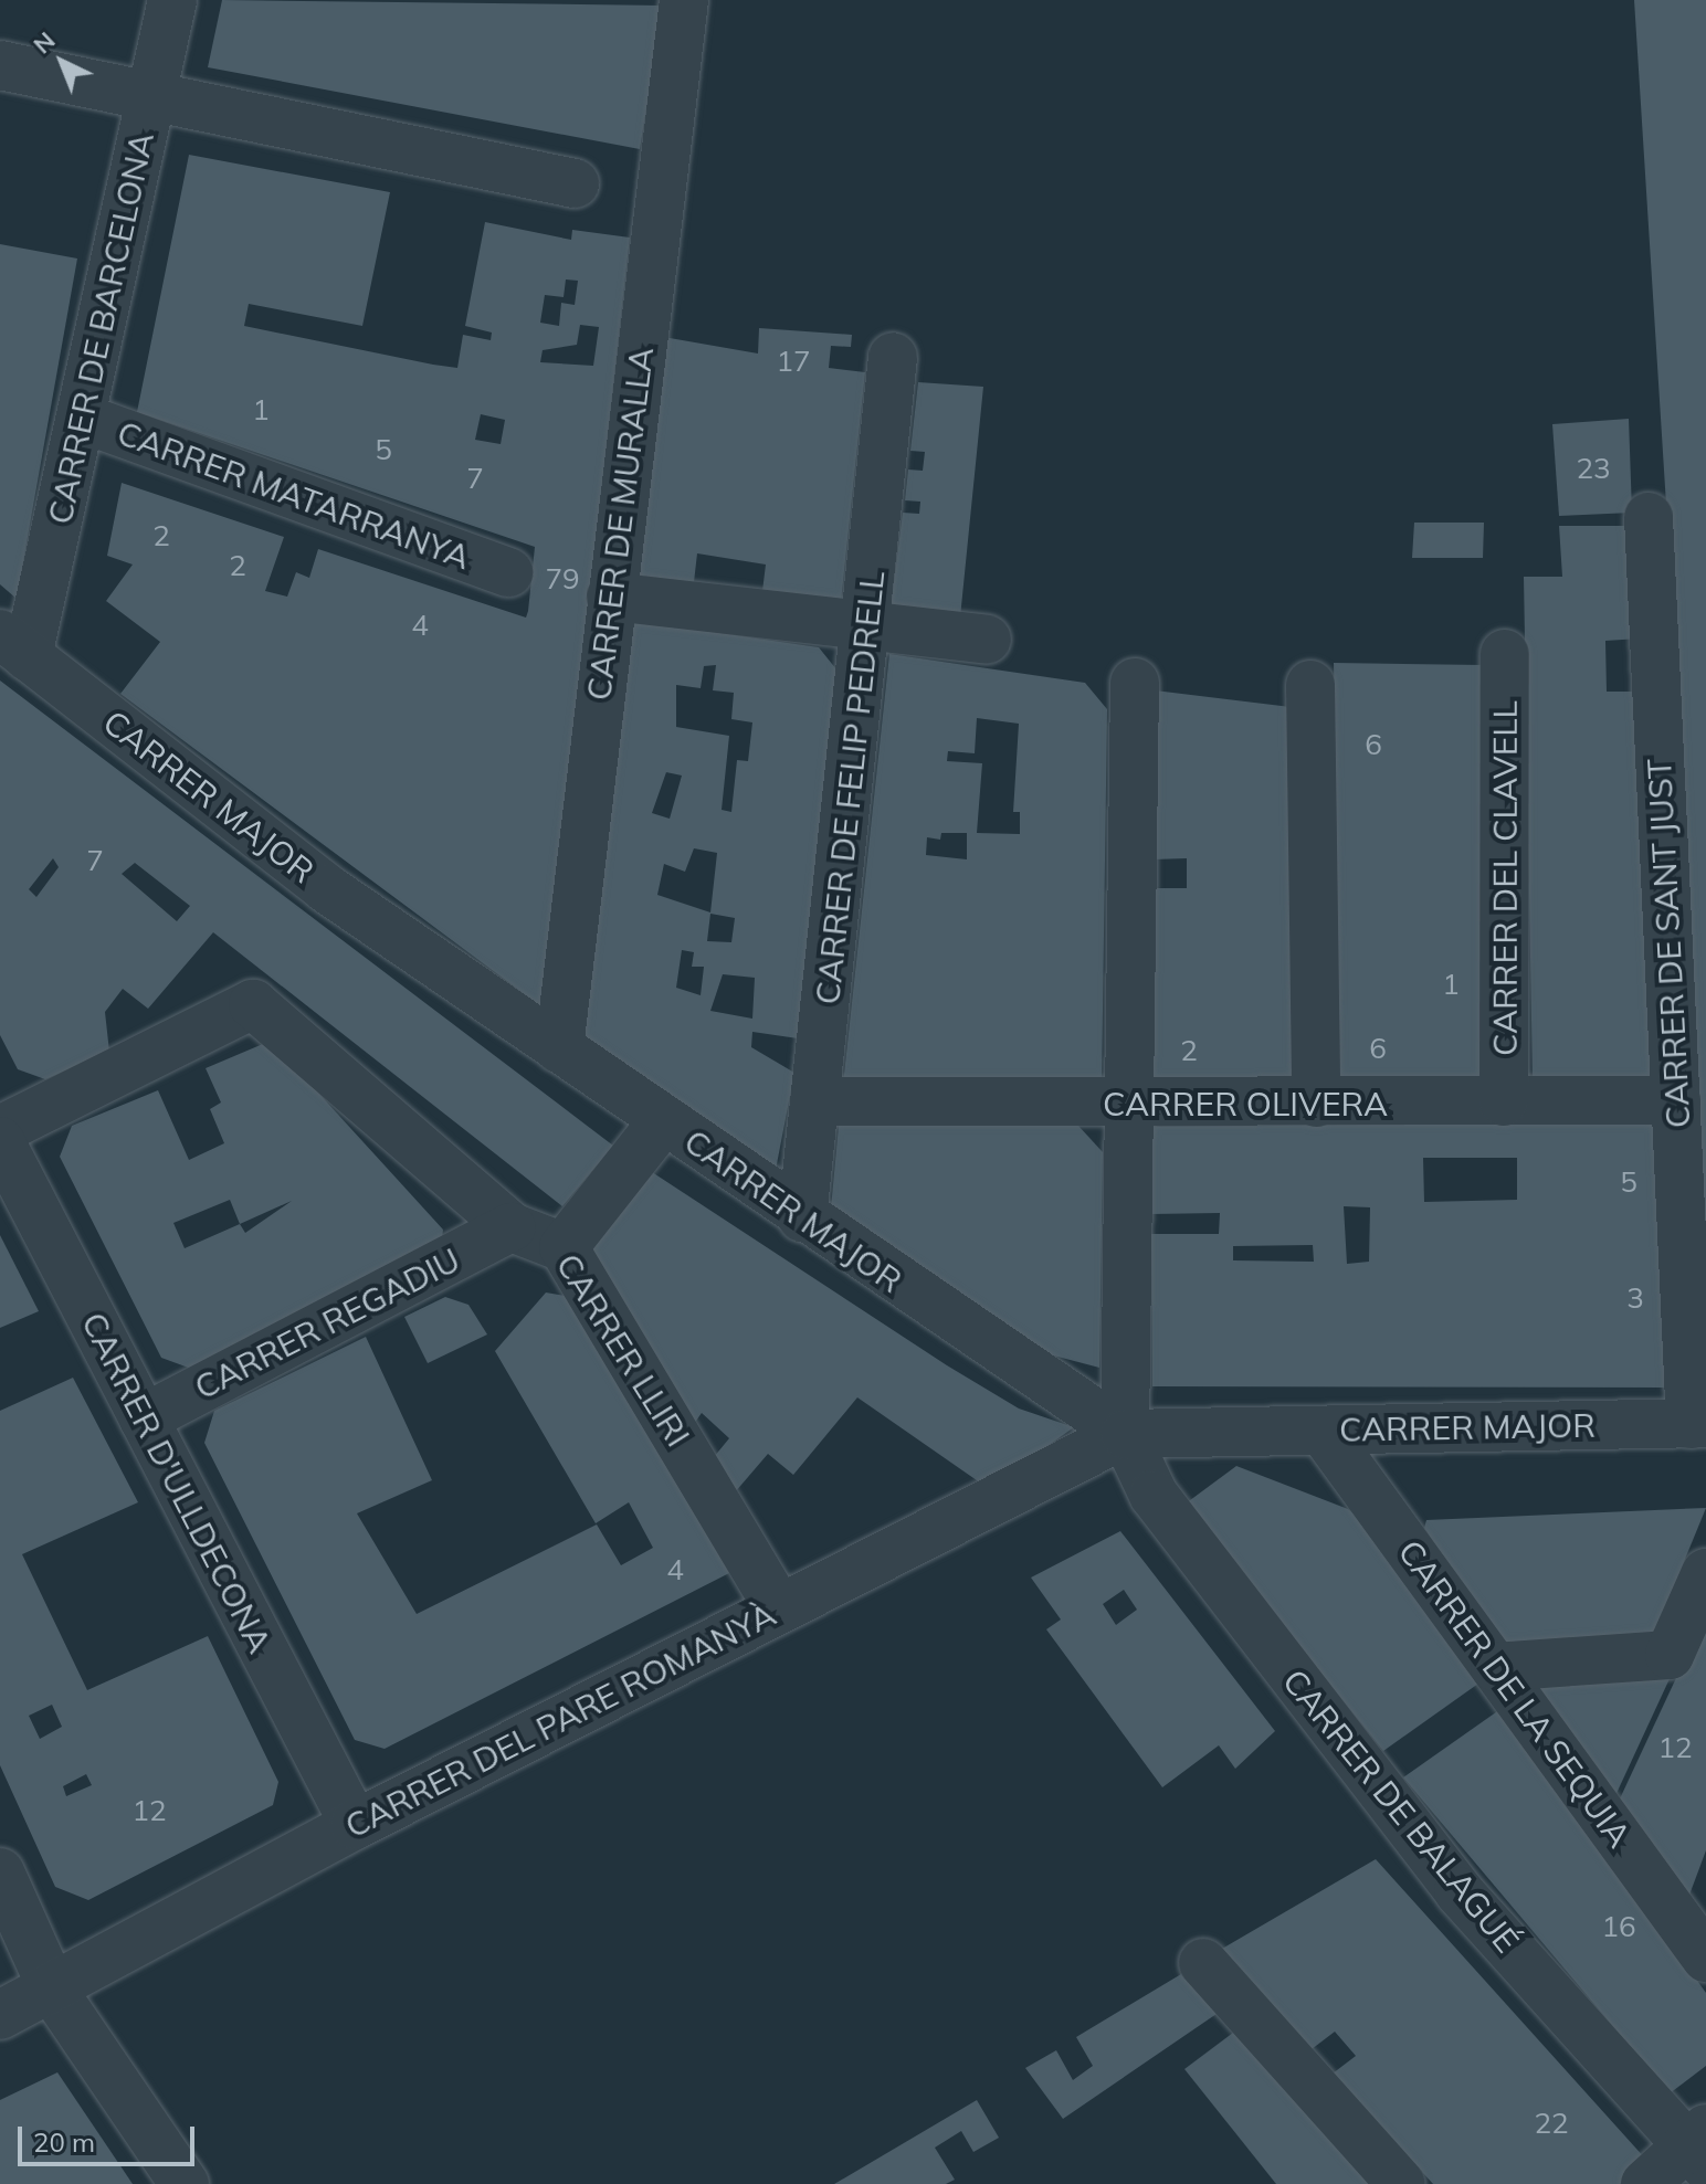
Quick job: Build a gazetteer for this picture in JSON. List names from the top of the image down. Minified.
{"streets":{"street":["CARRER DE BARCELONA","CARRER MATARRANYA","CARRER DE MURALLA","CARRER DE FELIP PEDRELL","CARRER MAJOR","CARRER DEL CLAVELL","CARRER DE SANT JUST","CARRER OLIVERA","CARRER REGADIU","CARRER LLIRI","CARRER D'ULLDECONA","CARRER DE LA SEQUIA","CARRER DEL PARE ROMANYÀ","CARRER DE BALAGUÉ"]},"crossings":[["CARRER DE BARCELONA","CARRER MATARRANYA"],["CARRER DE BARCELONA","CARRER MAJOR"],["CARRER DE MURALLA","CARRER MAJOR"],["CARRER DE FELIP PEDRELL","CARRER MAJOR"],["CARRER DE FELIP PEDRELL","CARRER OLIVERA"],["CARRER MAJOR","CARRER DE SANT JUST"],["CARRER MAJOR","CARRER DE LA SEQUIA"],["CARRER MAJOR","CARRER DEL PARE ROMANYÀ"],["CARRER MAJOR","CARRER DE BALAGUÉ"],["CARRER DEL CLAVELL","CARRER OLIVERA"],["CARRER DE SANT JUST","CARRER OLIVERA"],["CARRER REGADIU","CARRER LLIRI"],["CARRER REGADIU","CARRER D'ULLDECONA"],["CARRER LLIRI","CARRER DEL PARE ROMANYÀ"],["CARRER D'ULLDECONA","CARRER DEL PARE ROMANYÀ"],["CARRER DEL PARE ROMANYÀ","CARRER DE BALAGUÉ"]],"house_numbers":["17","1","5","23","7","2","2","79","4","6","7","1","6","2","5","3","4","12","12","16","22"],"scale_bar":"20 m","north":"top left"}
